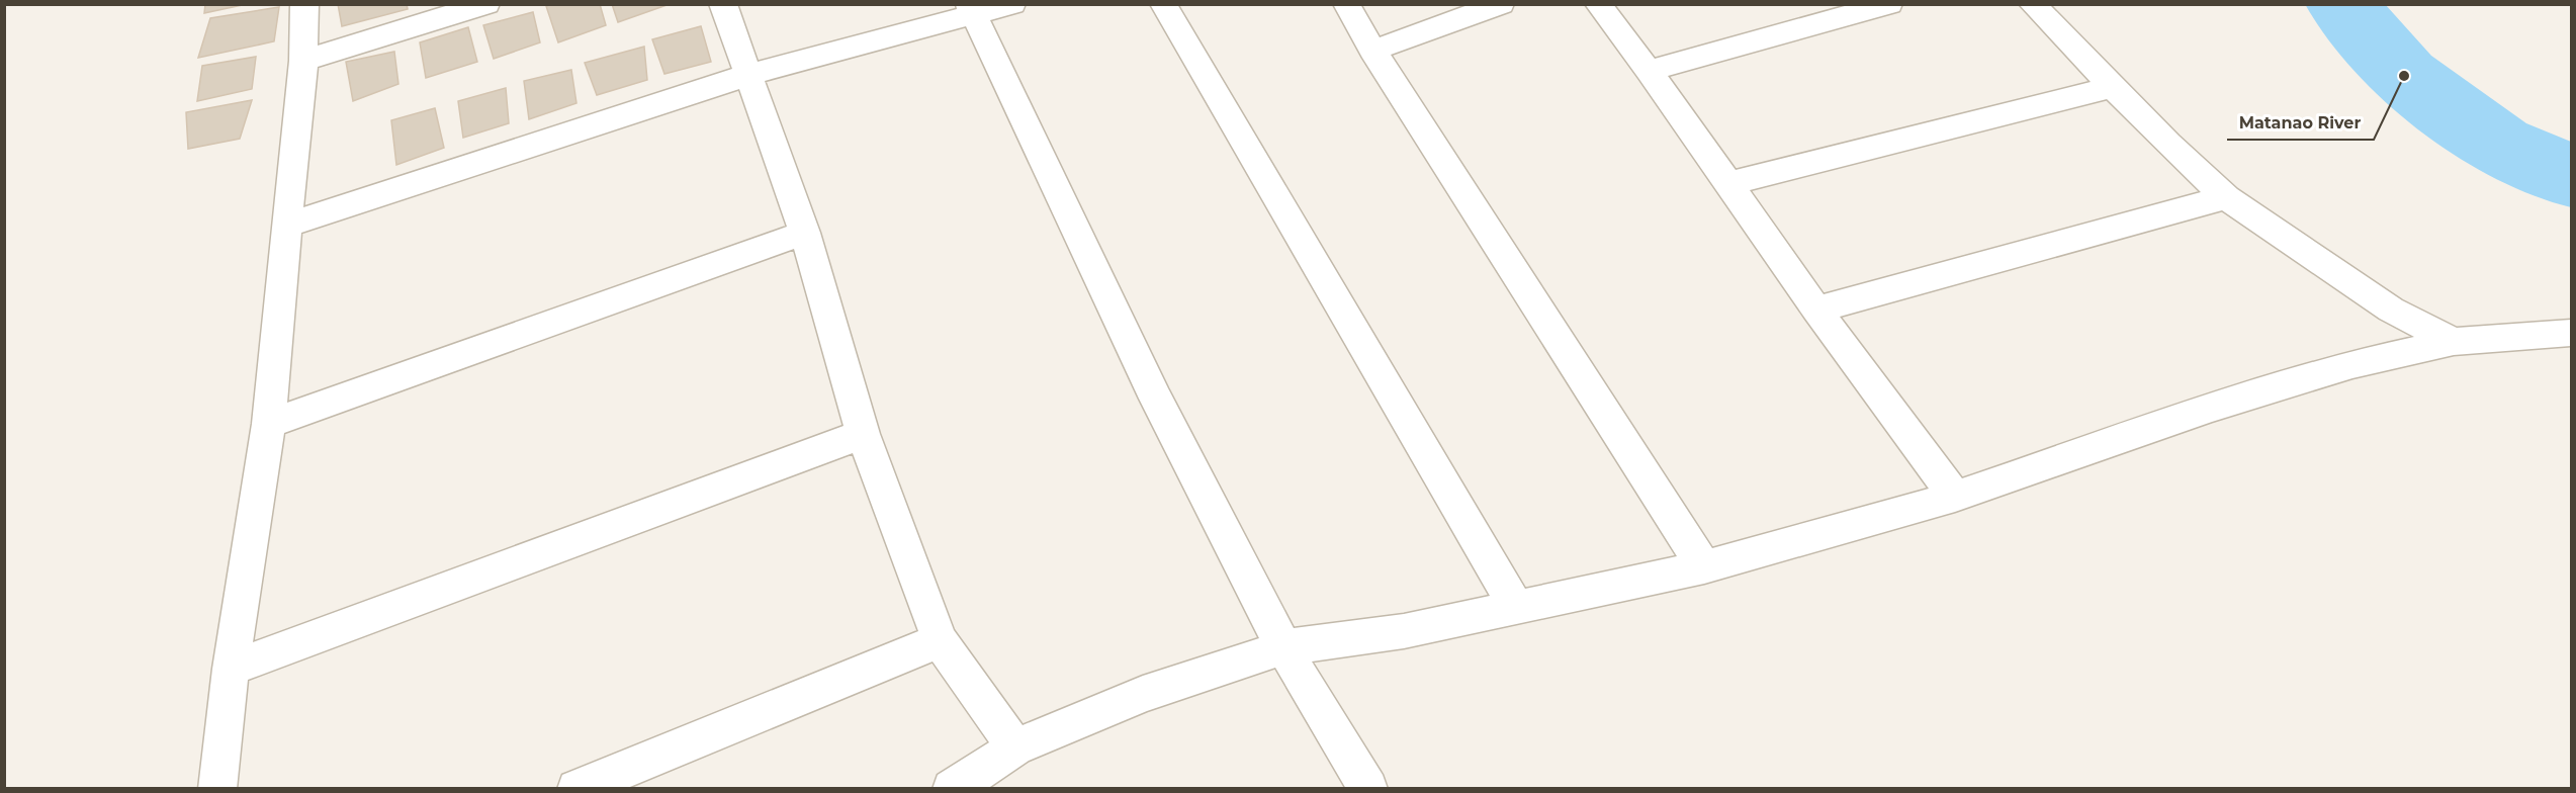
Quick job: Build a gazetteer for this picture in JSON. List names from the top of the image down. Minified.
{"places":["Matanao River"]}
